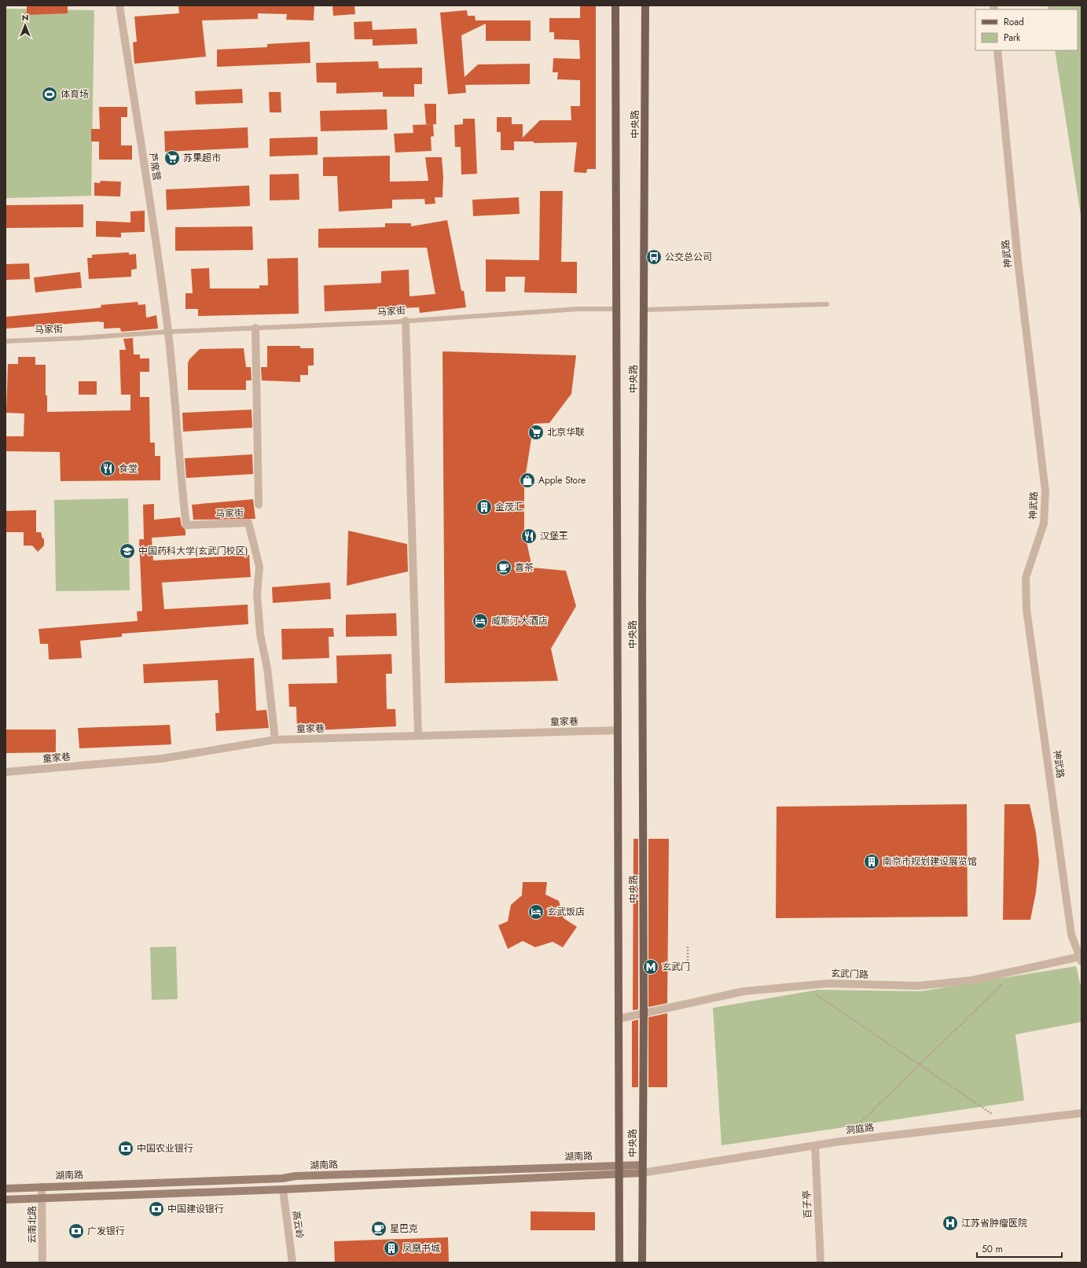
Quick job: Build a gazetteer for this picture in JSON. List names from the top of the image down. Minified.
{"streets":{"main road":["中央路","湖南路"],"street":["芦席营","神武路","马家街","童家巷","玄武门路","洞庭路","百子亭","云南北路","高云岭"]},"crossings":[["中央路","马家街"],["中央路","童家巷"],["中央路","玄武门路"],["中央路","洞庭路"],["中央路","湖南路"],["芦席营","马家街"],["神武路","玄武门路"],["马家街","童家巷"],["洞庭路","湖南路"],["洞庭路","百子亭"],["湖南路","云南北路"]],"places":{"sports":["体育场"],"supermarket":["苏果超市","北京华联"],"bus stop":["公交总公司"],"restaurant":["食堂","汉堡王"],"shop":["Apple Store"],"building":["金茂汇","南京市规划建设展览馆","凤凰书城"],"school or university":["中国药科大学(玄武门校区)"],"cafe":["喜茶","星巴克"],"hotel":["威斯汀大酒店","玄武饭店"],"metro station":["玄武门"],"bank":["中国农业银行","中国建设银行","广发银行"],"hospital":["江苏省肿瘤医院"]},"legend":["Road","Park"],"scale_bar":"50 m","north":"top"}
